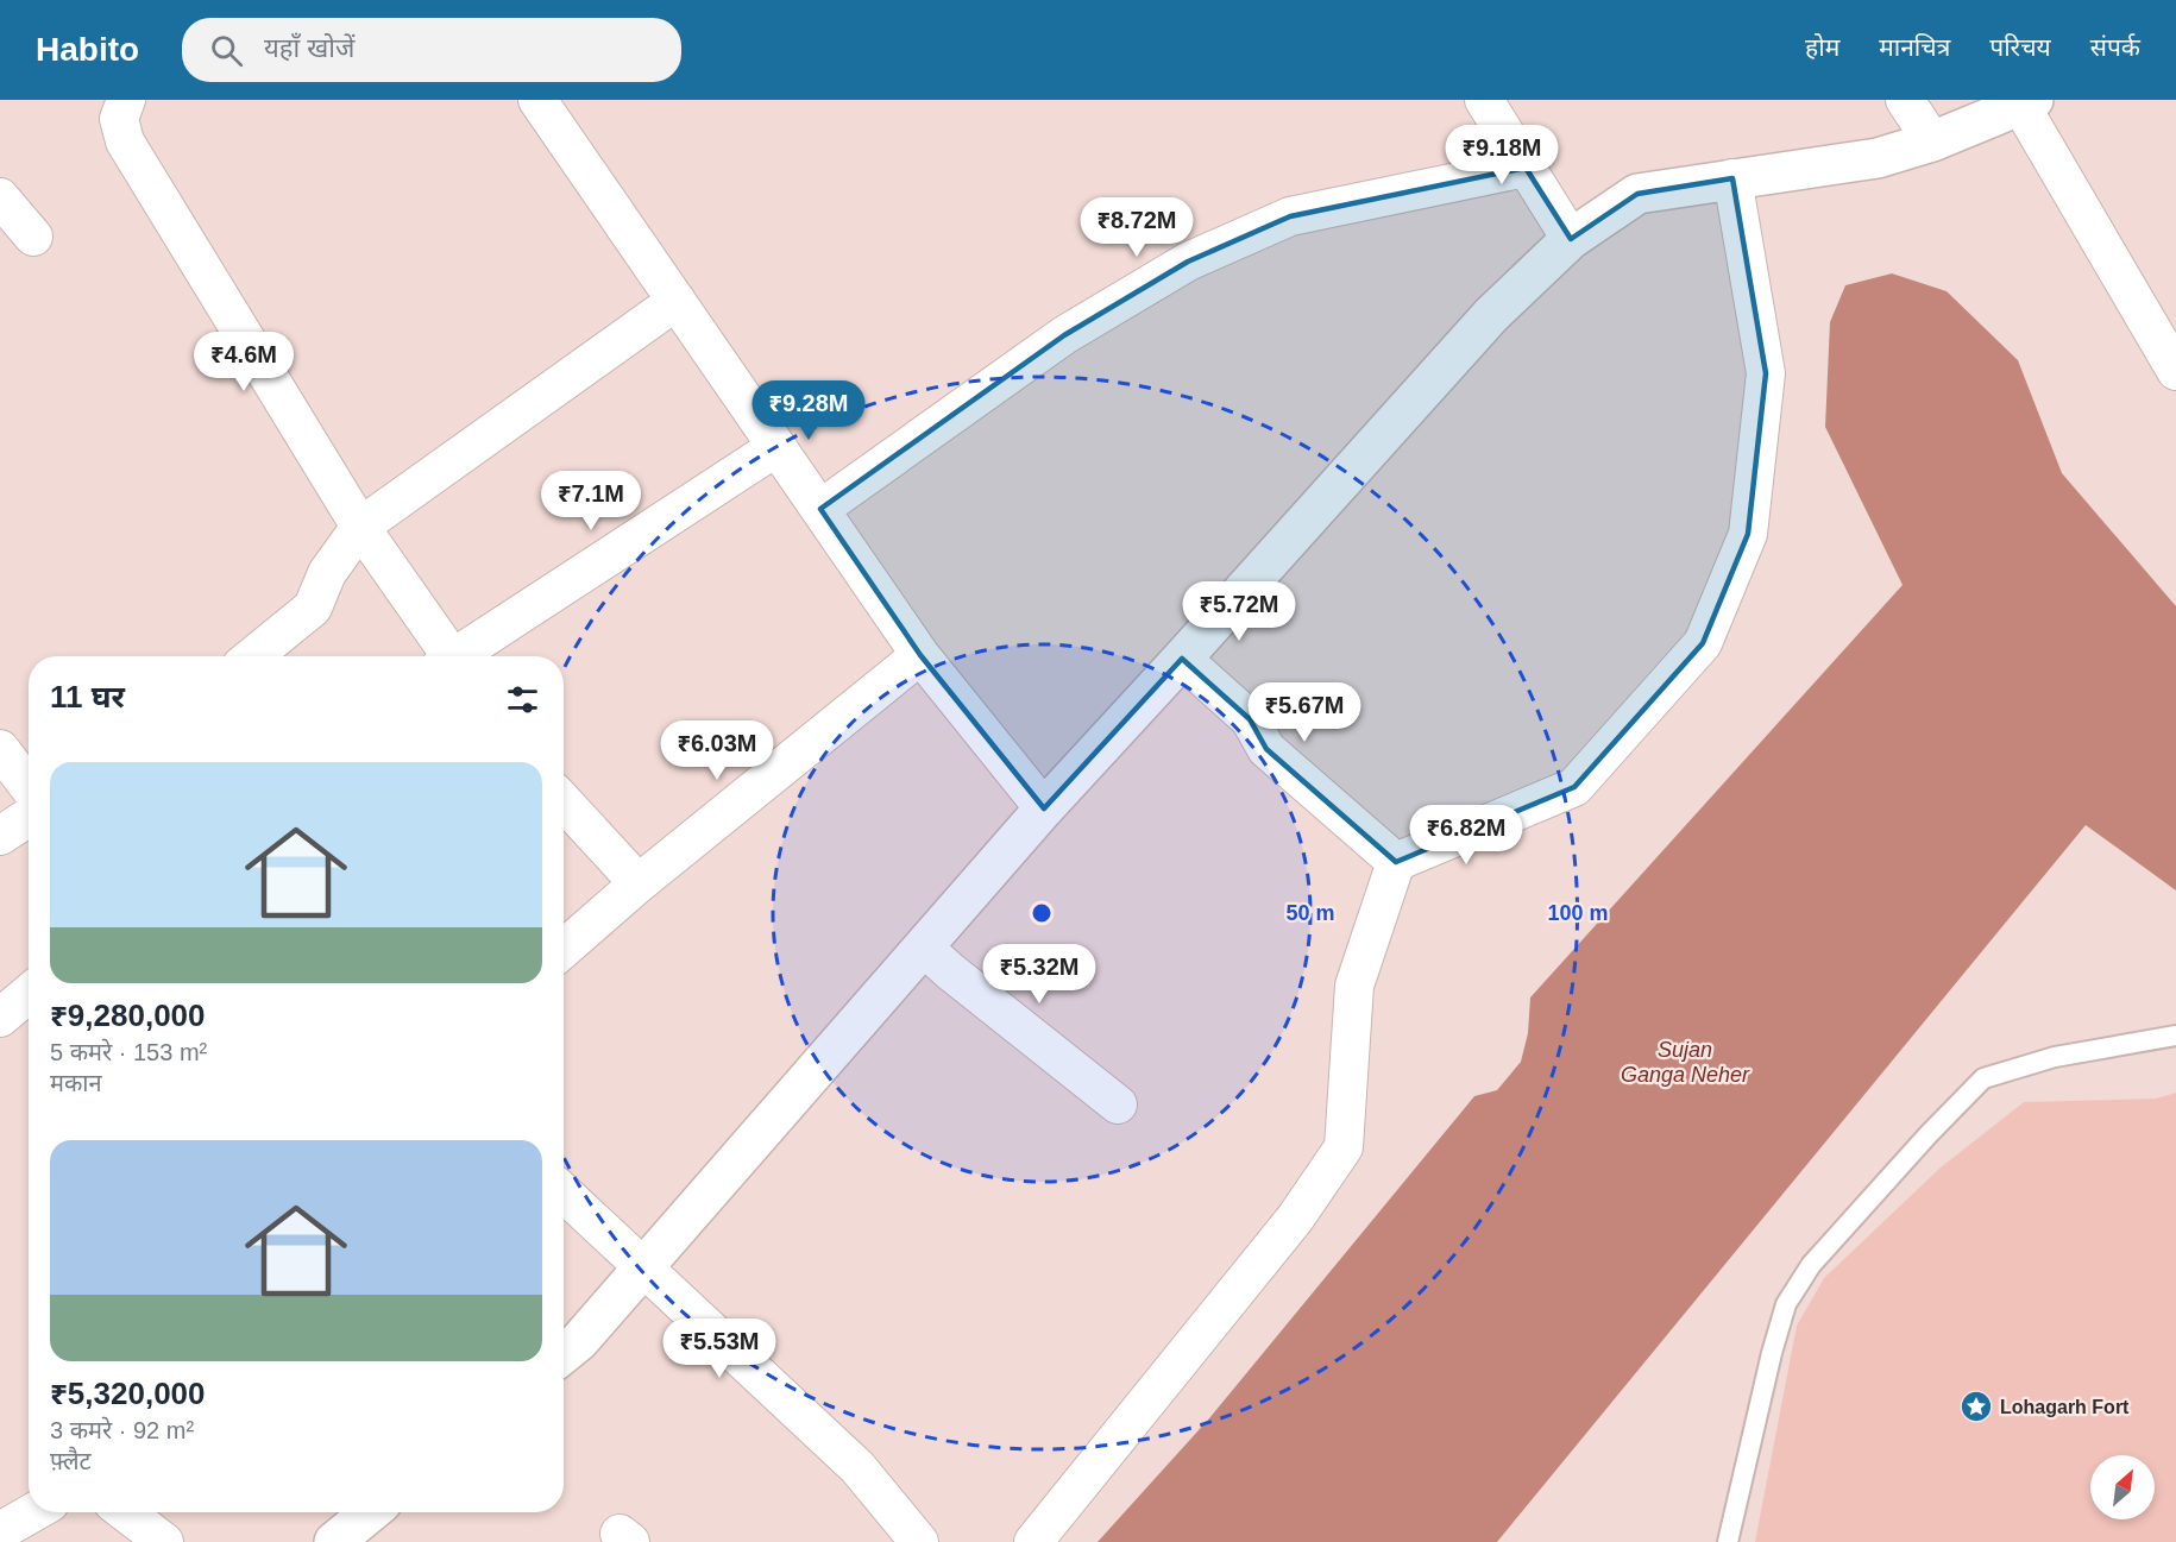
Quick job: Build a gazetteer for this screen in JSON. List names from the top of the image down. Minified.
{"water":["Sujan Ganga Neher"],"places":{"place":["Lohagarh Fort"]},"north":"top right","page":{"header":"Habito","search":"यहाँ खोजें","nav":["होम","मानचित्र","परिचय","संपर्क"],"price":["₹9.18M","₹8.72M","₹4.6M","₹9.28M","₹7.1M","₹5.72M","₹5.67M","₹6.03M","₹6.82M","₹5.32M","₹5.53M"],"heading":"11 घर","list":[{"name":"₹9,280,000","note":"5 कमरे · 153 m² · मकान"},{"name":"₹5,320,000","note":"3 कमरे · 92 m² · फ़्लैट"}]},"rings":["50 m","100 m"]}
